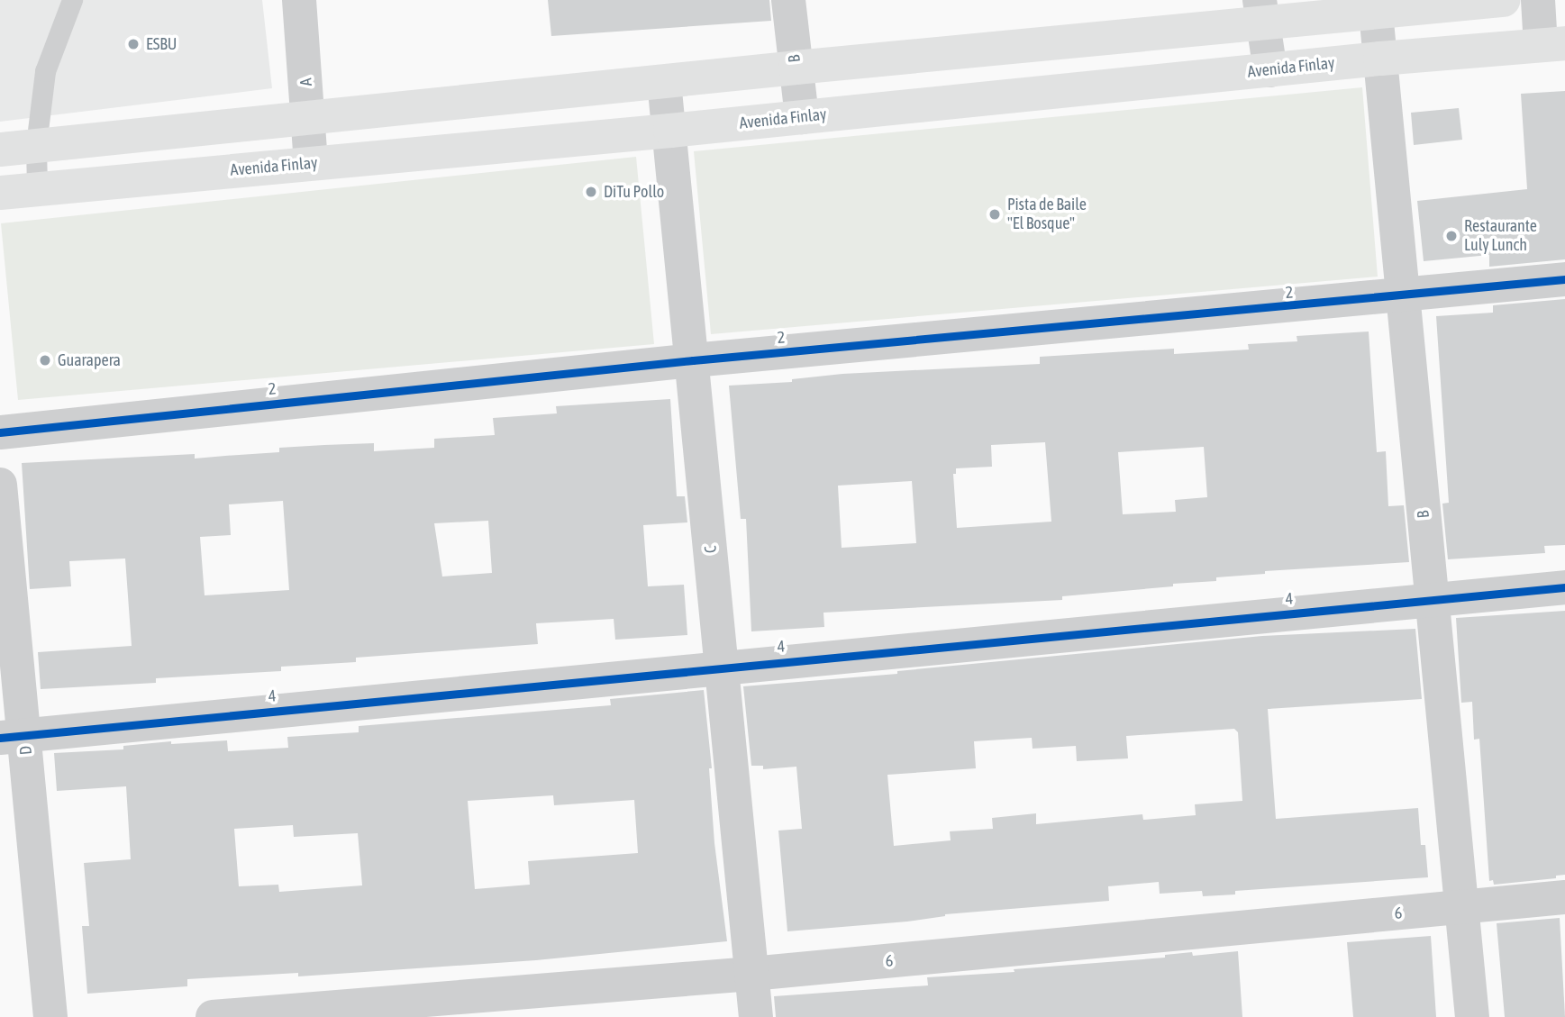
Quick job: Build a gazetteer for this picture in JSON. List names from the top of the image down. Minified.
{"streets":{"main road":["Avenida Finlay"],"street":["B","A","2","C","4","D","6"]},"crossings":[["B","Avenida Finlay"],["B","2"],["B","4"],["B","6"],["Avenida Finlay","A"],["Avenida Finlay","C"],["2","C"],["C","4"],["C","6"],["4","D"]],"places":["ESBU","DiTu Pollo","Pista de Baile \"El Bosque\"","Restaurante Luly Lunch","Guarapera"]}
